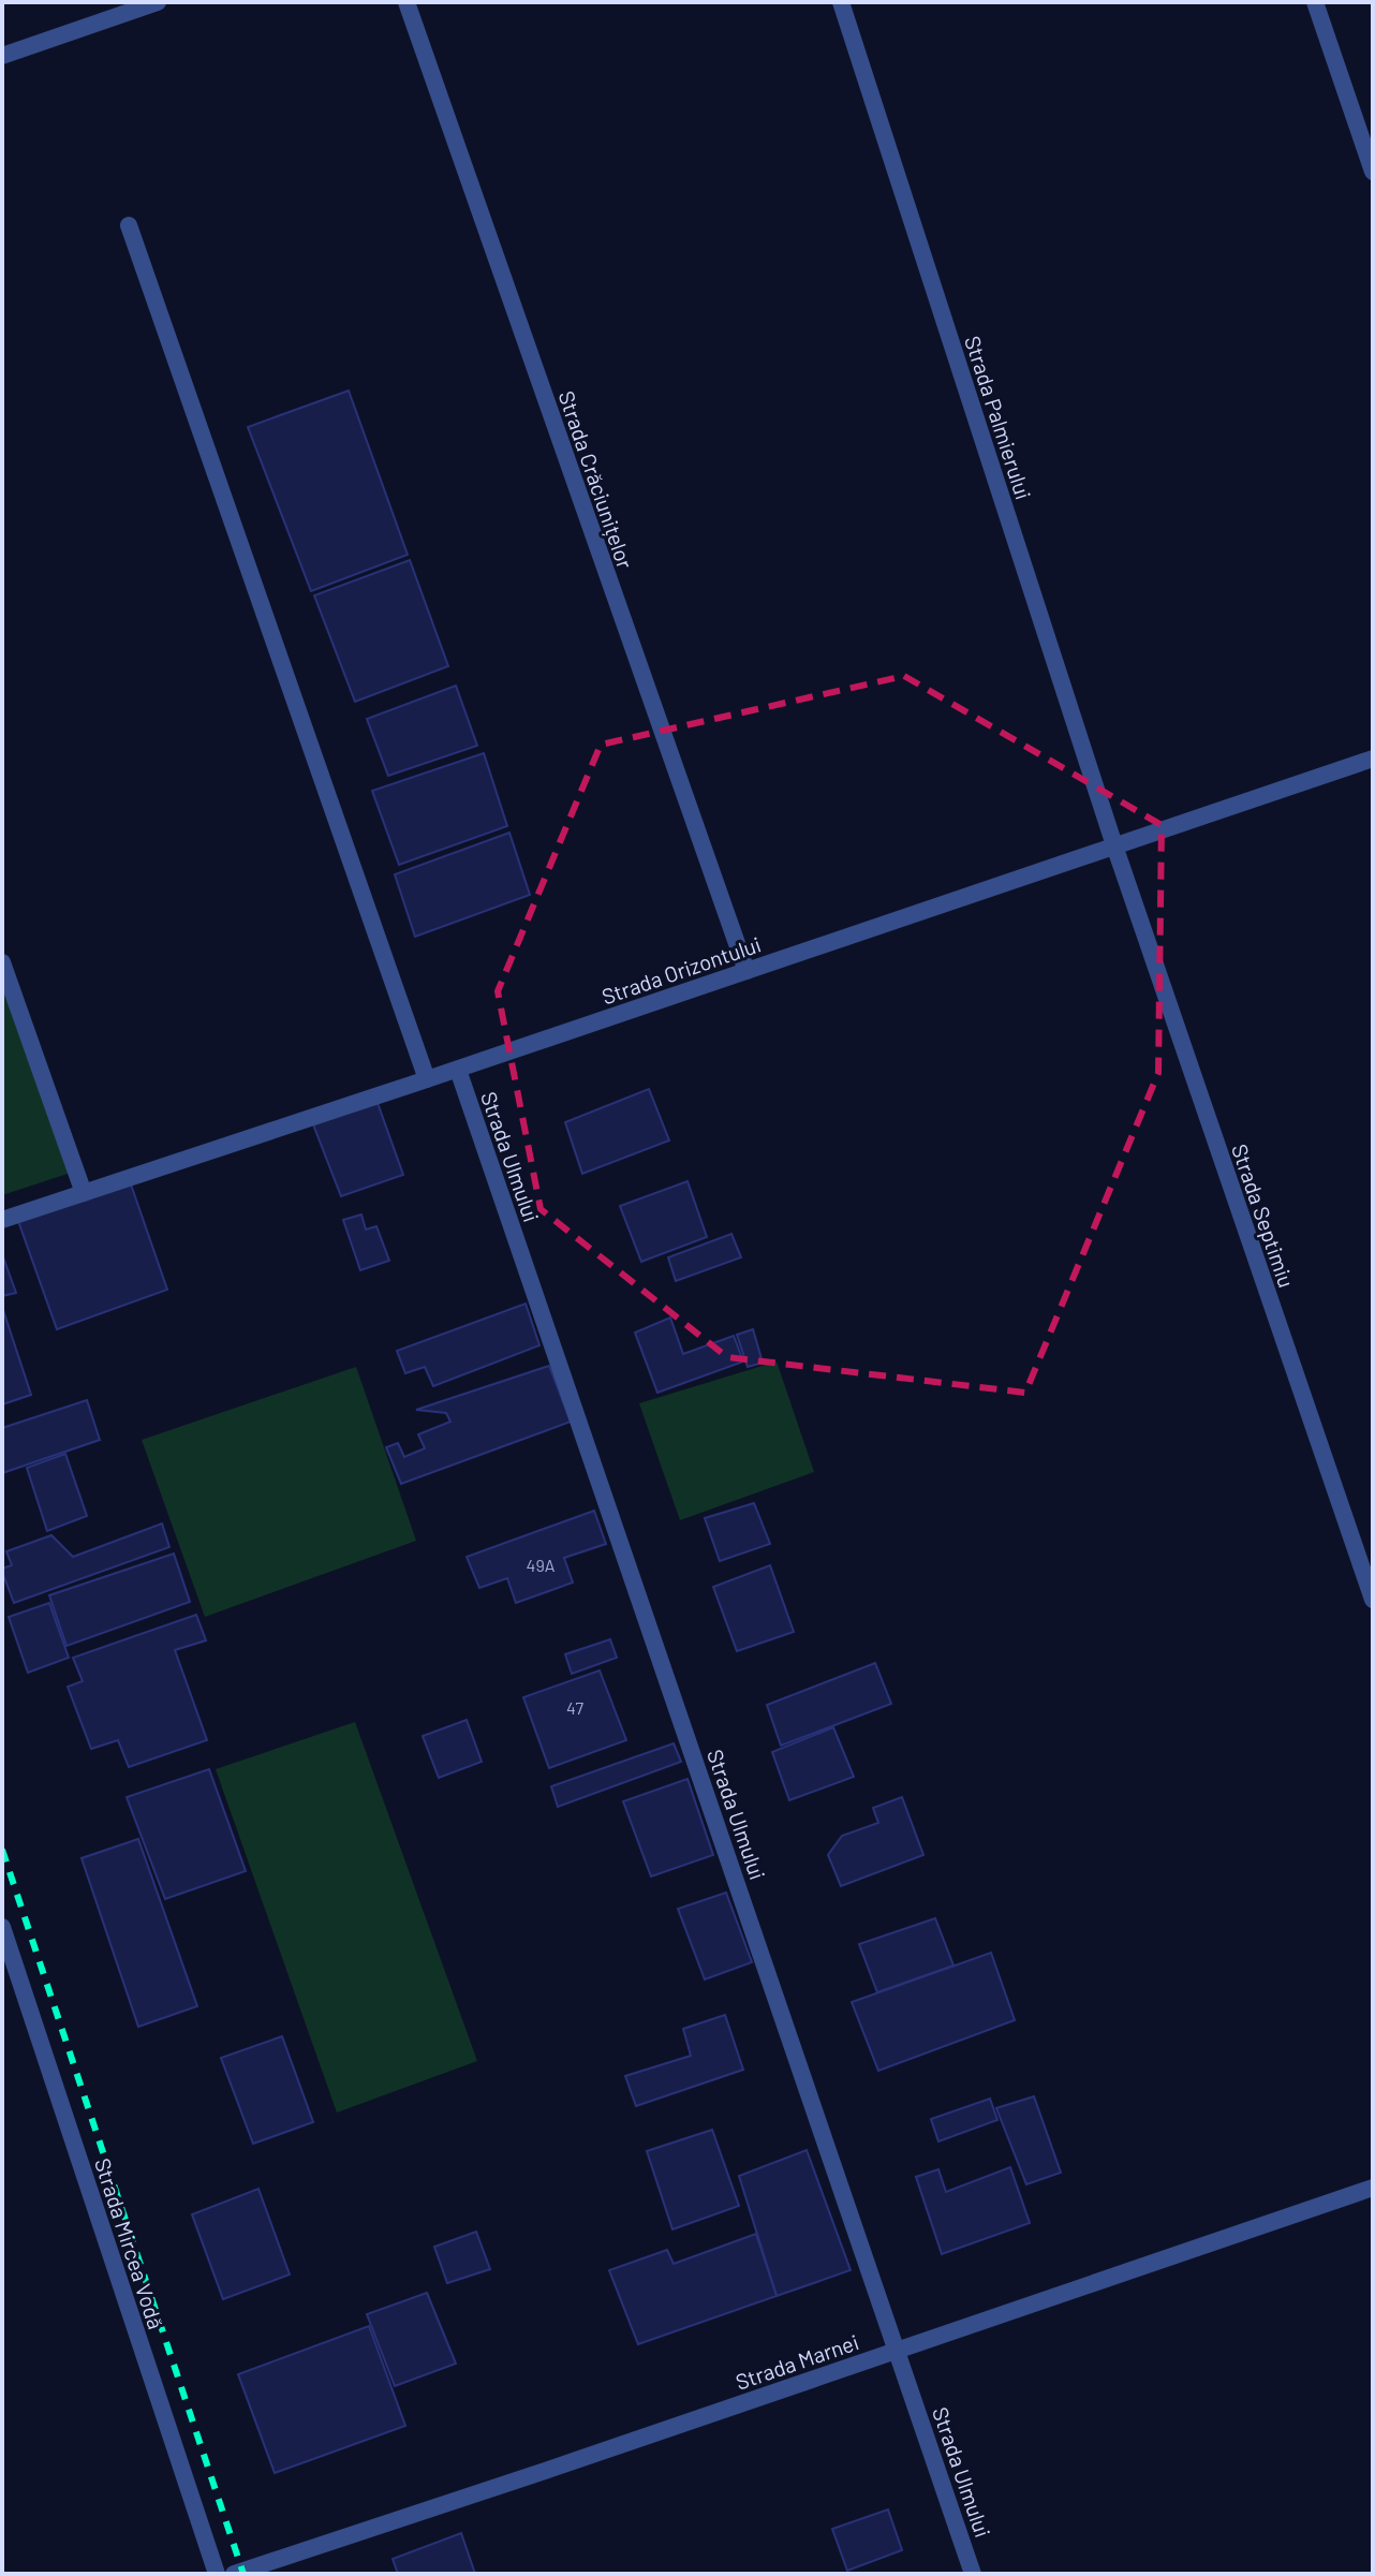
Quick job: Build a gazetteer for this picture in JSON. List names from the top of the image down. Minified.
{"streets":{"street":["Strada Palmierului","Strada Crăciunițelor","Strada Orizontului","Strada Ulmului","Strada Septimiu","Strada Mircea Vodă","Strada Marnei"]},"crossings":[["Strada Palmierului","Strada Orizontului"],["Strada Palmierului","Strada Septimiu"],["Strada Crăciunițelor","Strada Orizontului"],["Strada Orizontului","Strada Ulmului"],["Strada Orizontului","Strada Septimiu"],["Strada Ulmului","Strada Marnei"]],"house_numbers":["49A","47"]}
